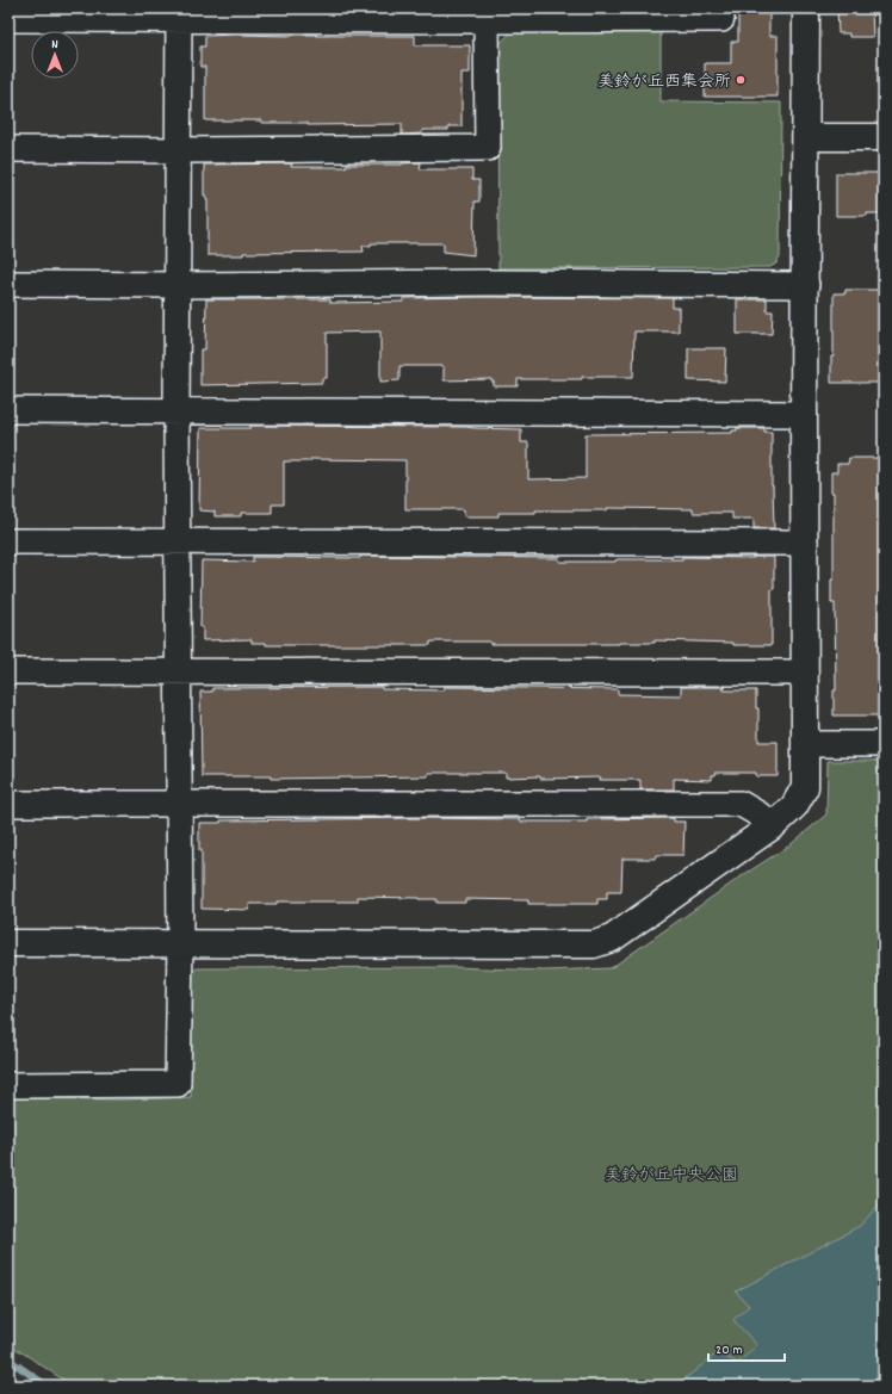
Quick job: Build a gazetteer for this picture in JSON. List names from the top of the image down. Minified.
{"parks":["美鈴が丘中央公園"],"places":["美鈴が丘西集会所"],"scale_bar":"20 m","north":"top"}
